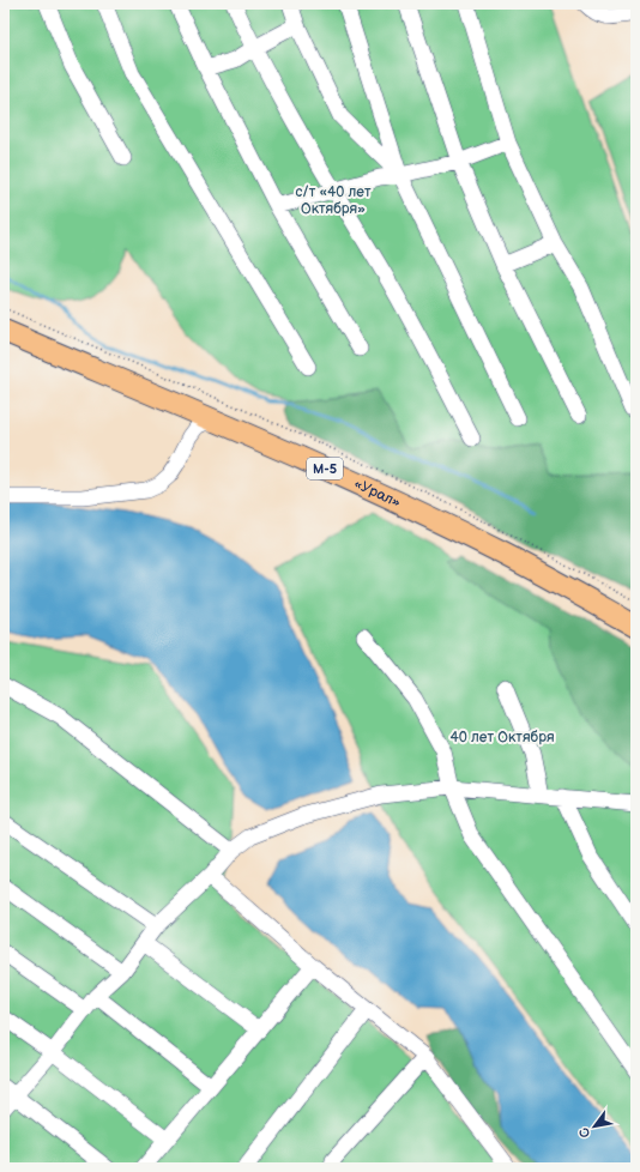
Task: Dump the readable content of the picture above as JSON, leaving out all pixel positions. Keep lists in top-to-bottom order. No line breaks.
{"streets":{"highway":["М-5","«Урал»"]},"parks":["с/т «40 лет Октября»","40 лет Октября"],"north":"bottom left"}
